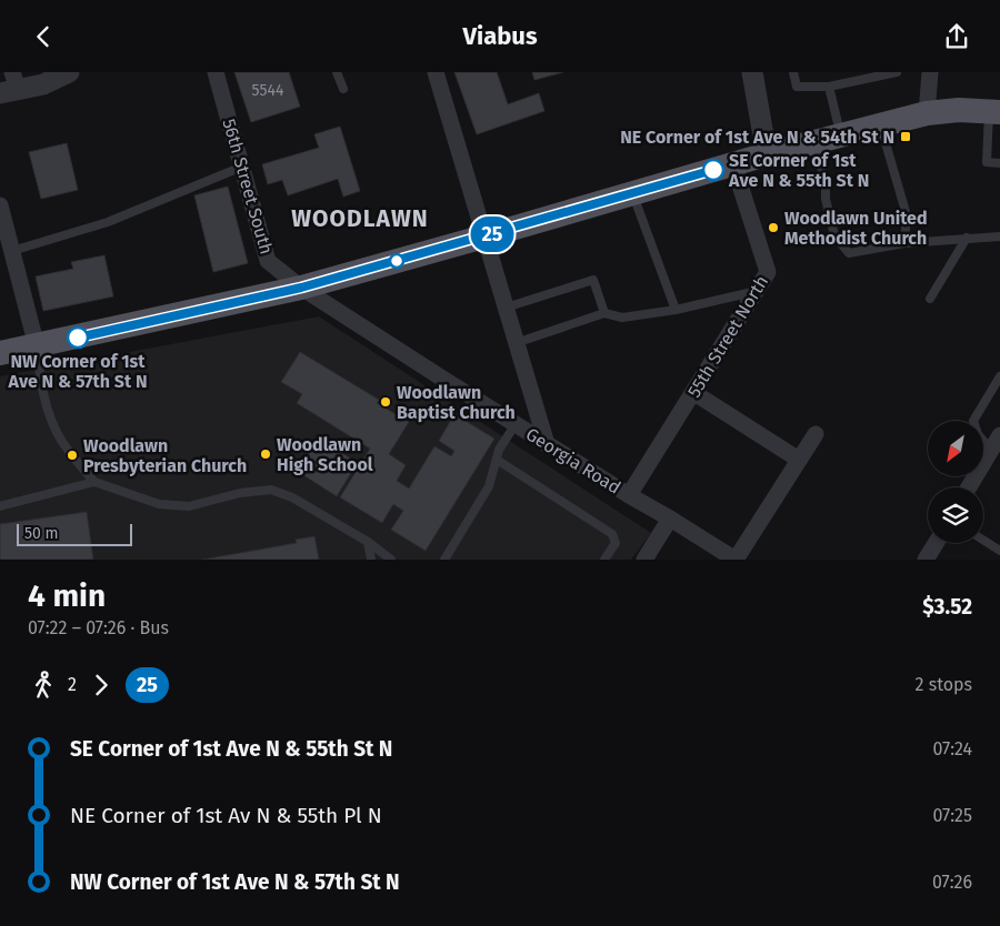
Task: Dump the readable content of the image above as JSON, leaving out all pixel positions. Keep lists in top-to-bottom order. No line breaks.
{"streets":{"street":["56th Street South","55th Street North","Georgia Road"]},"crossings":[["56th Street South","Georgia Road"],["55th Street North","Georgia Road"]],"districts":["WOODLAWN"],"places":{"transit":["NE Corner of 1st Ave N & 54th St N"],"other":["SE Corner of 1st Ave N & 55th St N","Woodlawn United Methodist Church","NW Corner of 1st Ave N & 57th St N","Woodlawn Baptist Church","Woodlawn High School","Woodlawn Presbyterian Church"]},"lines":["bus line 25"],"house_numbers":["5544"],"scale_bar":"50 m","north":"bottom left","page":{"header":"Viabus","on_map":"25","scale":"50 m","heading":["4 min","07:22 – 07:26 · Bus","$3.52"],"legs":["2","25","2 stops"],"list":[{"name":"SE Corner of 1st Ave N & 55th St N","value":"07:24"},{"name":"NE Corner of 1st Av N & 55th Pl N","value":"07:25"},{"name":"NW Corner of 1st Ave N & 57th St N","value":"07:26"}]}}
